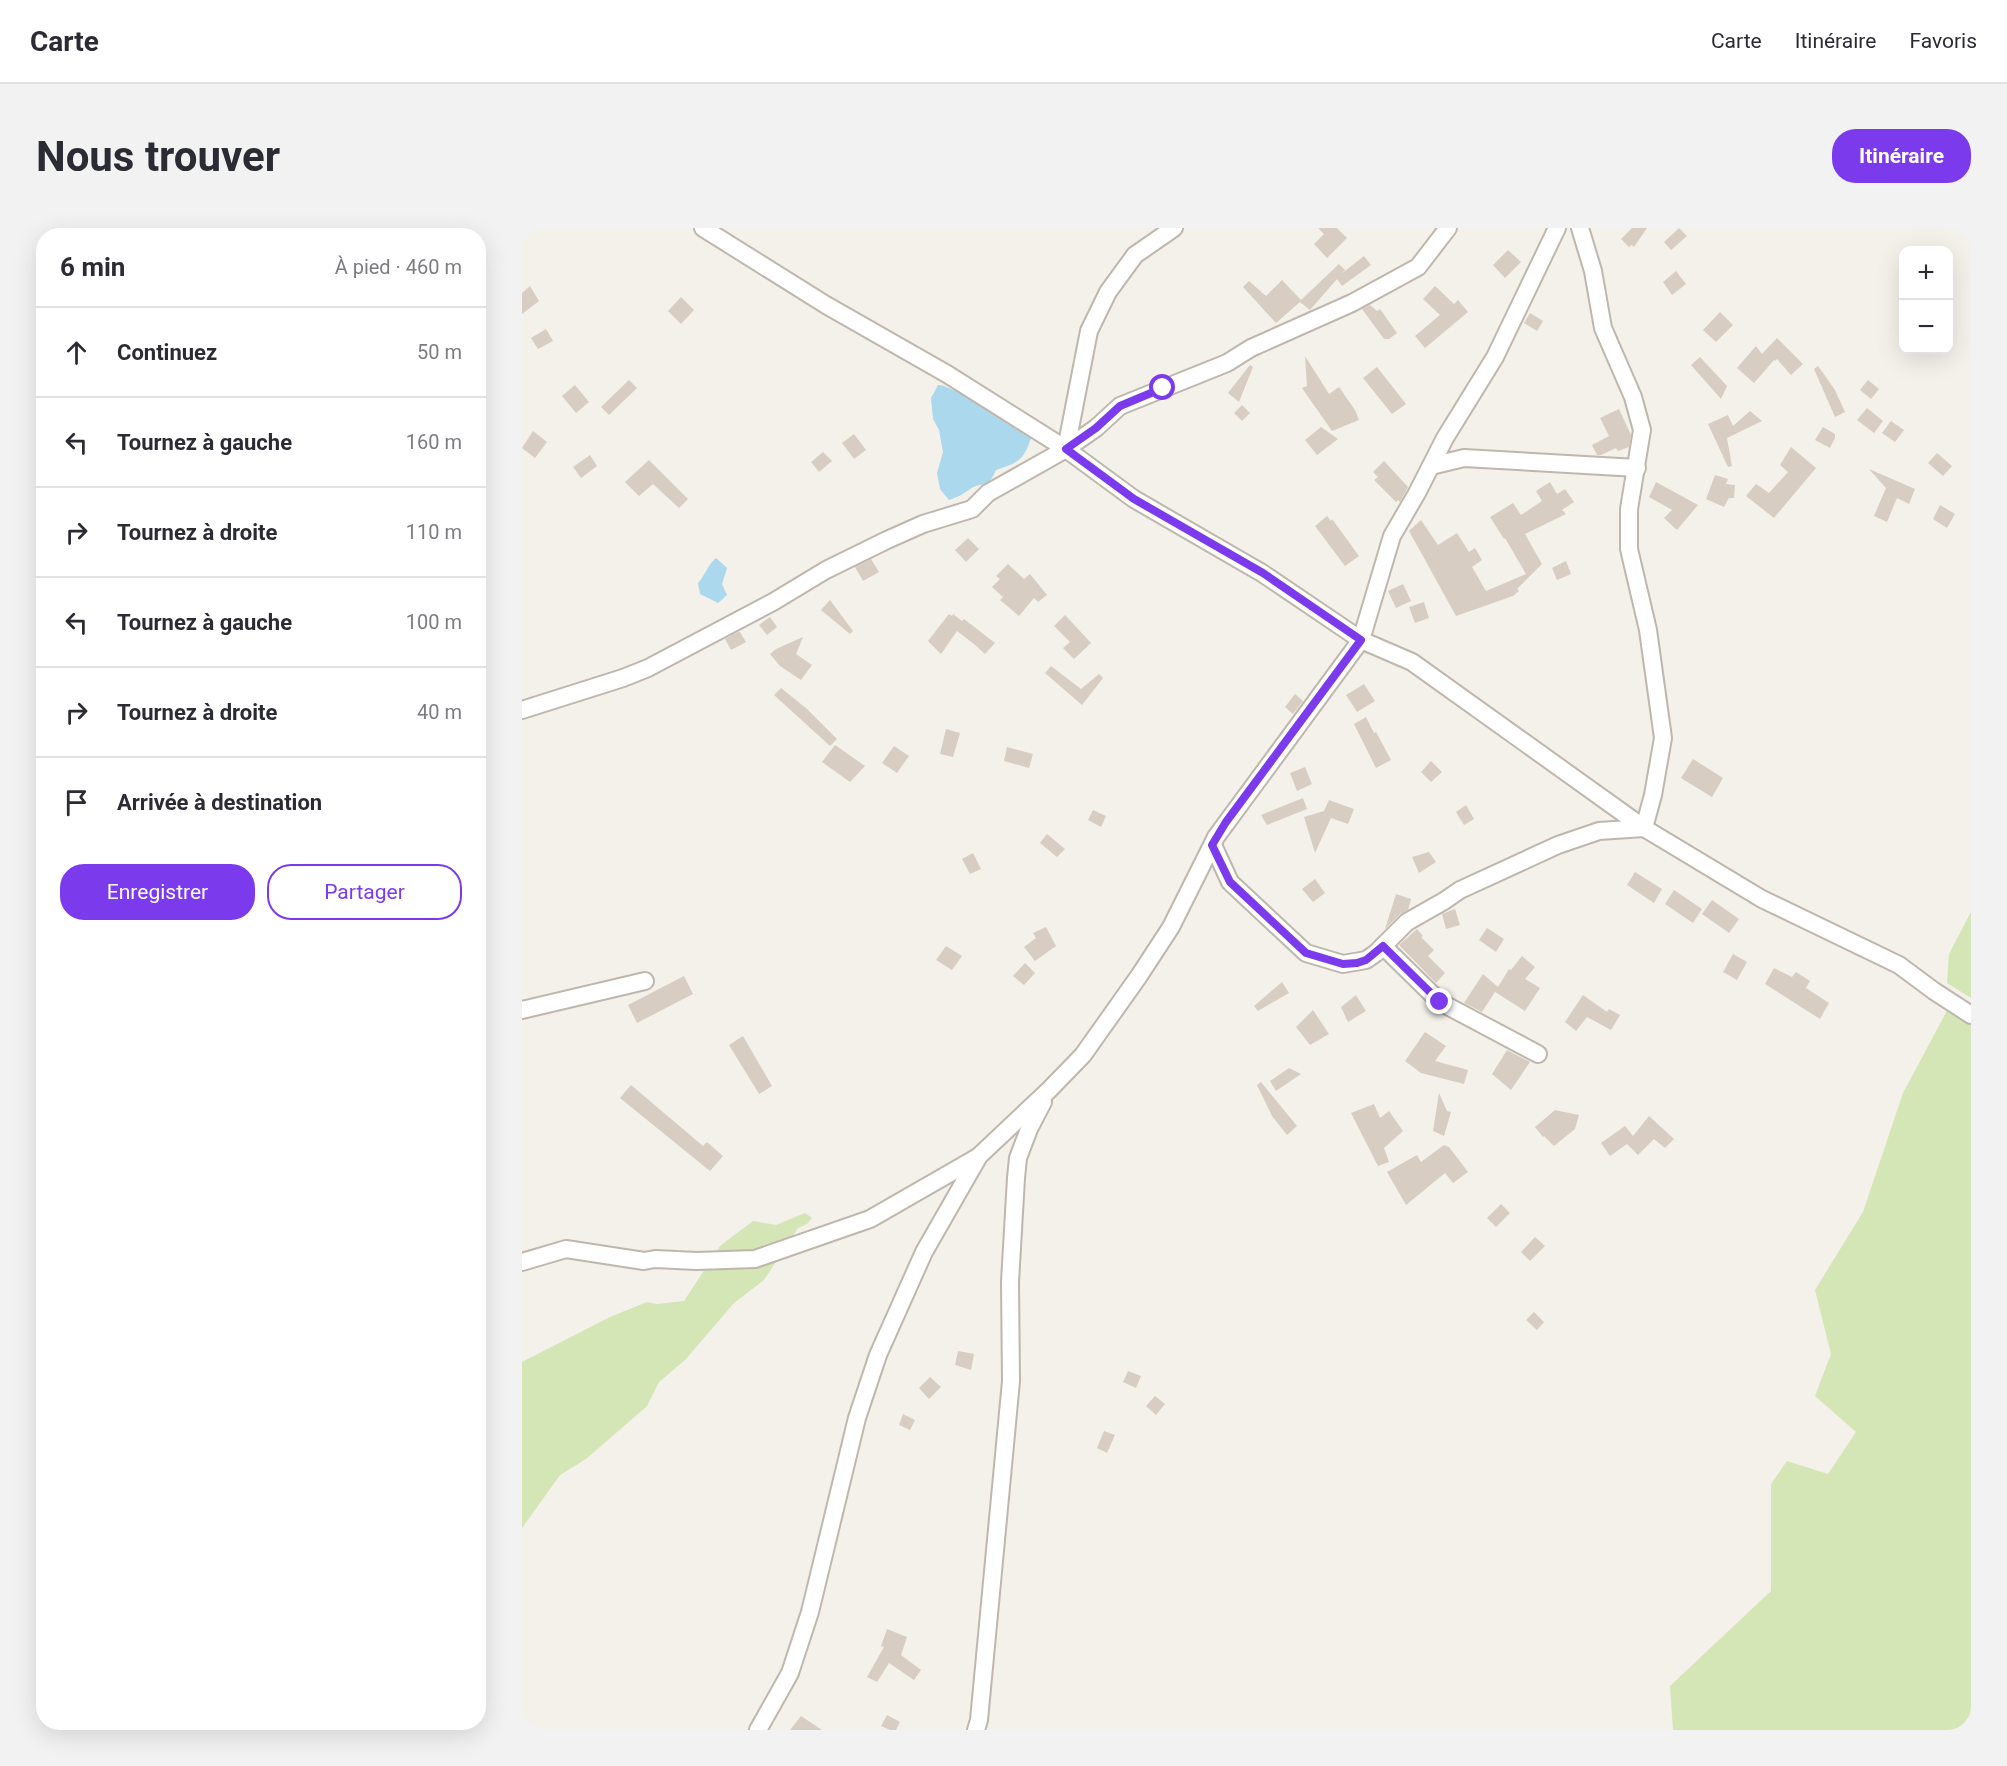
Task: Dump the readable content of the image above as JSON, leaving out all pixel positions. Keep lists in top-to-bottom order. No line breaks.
{"page":{"header":"Carte","nav":["Carte","Itinéraire","Favoris"],"buttons":["Itinéraire",["Enregistrer","Partager"]],"title":"Nous trouver","heading":["6 min","À pied · 460 m"],"map_buttons":["+","−"],"list":[["Continuez","50 m"],["Tournez à gauche","160 m"],["Tournez à droite","110 m"],["Tournez à gauche","100 m"],["Tournez à droite","40 m"],"Arrivée à destination"]}}
